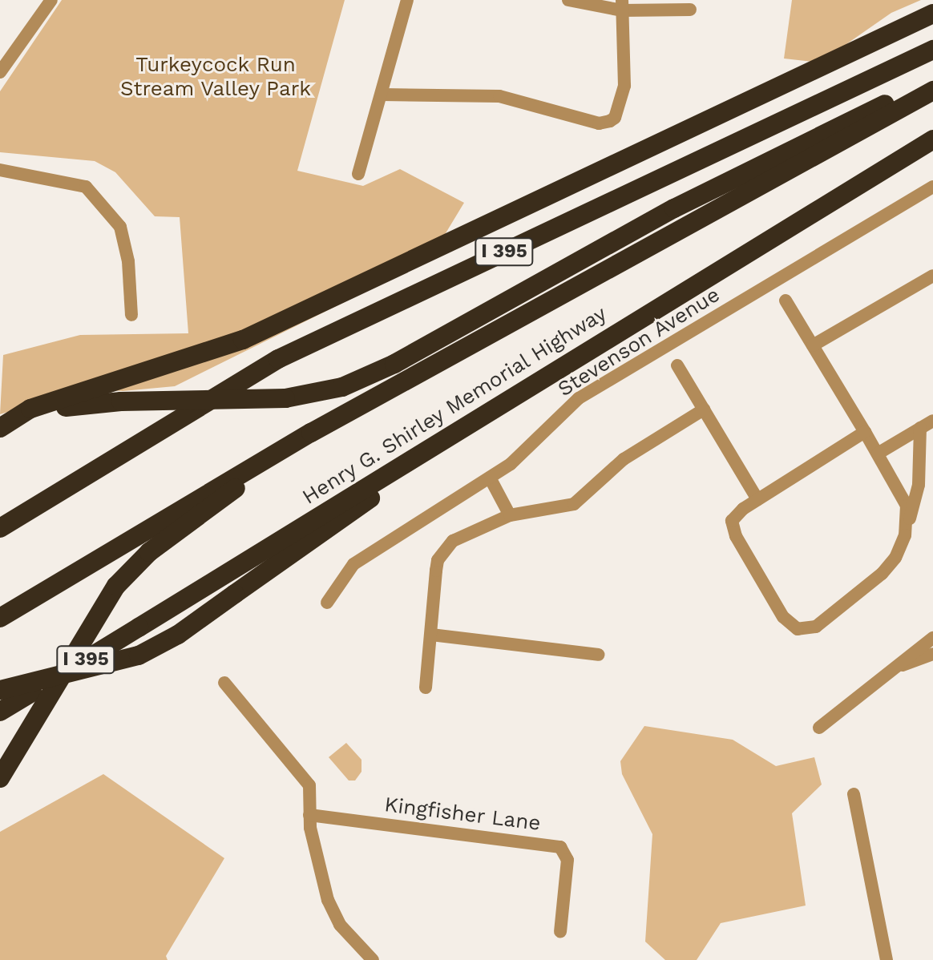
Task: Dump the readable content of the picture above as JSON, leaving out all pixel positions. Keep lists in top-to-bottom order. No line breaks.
{"streets":{"highway":["I 395","Henry G. Shirley Memorial Highway"],"street":["Stevenson Avenue","Kingfisher Lane"]},"parks":["Turkeycock Run Stream Valley Park"]}
